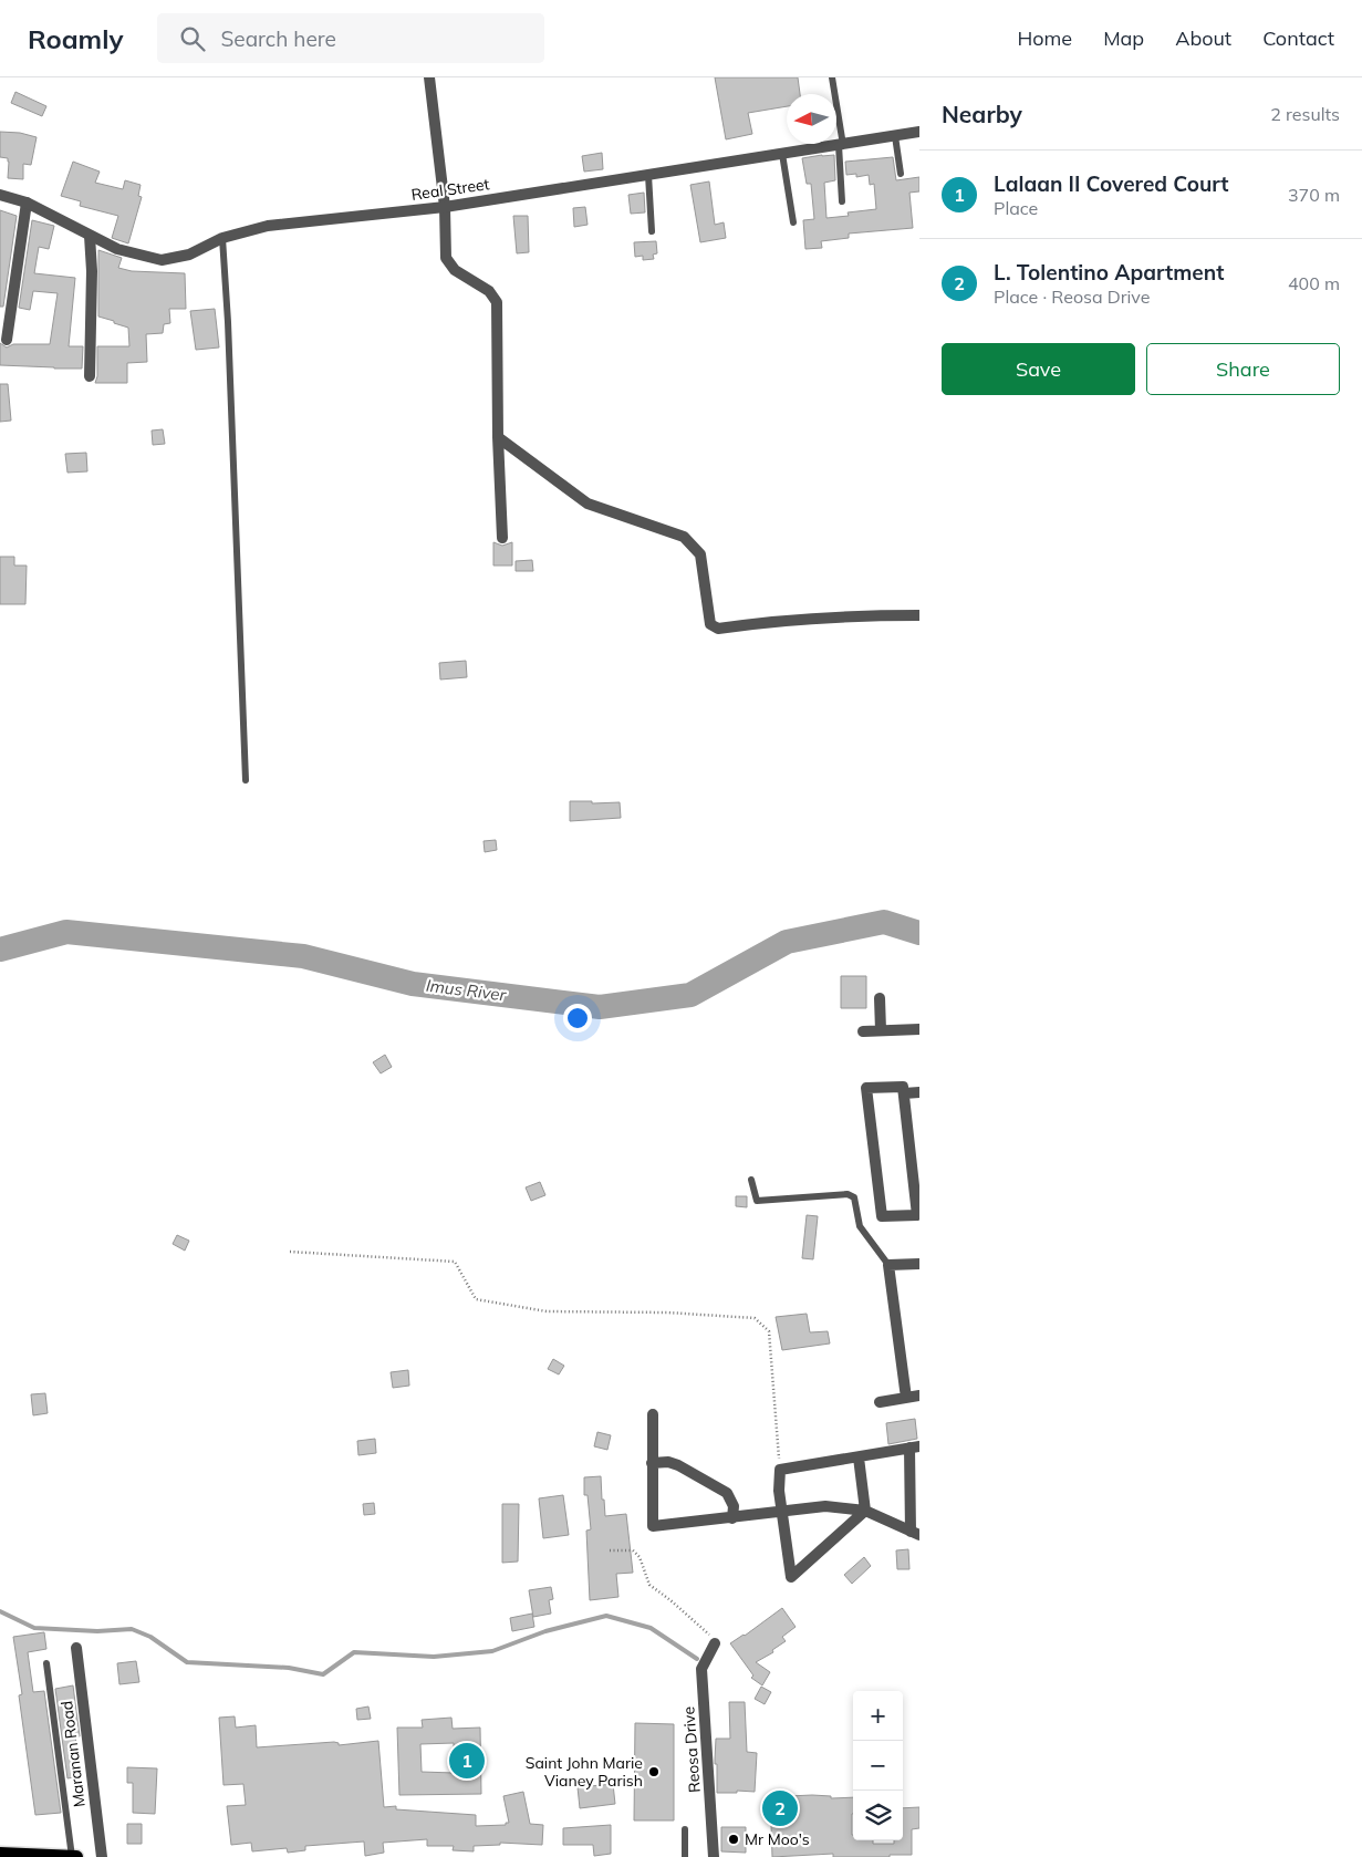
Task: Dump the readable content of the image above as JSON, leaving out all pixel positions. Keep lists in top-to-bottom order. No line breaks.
{"streets":{"street":["Real Street","Reosa Drive","Maranan Road"]},"water":["Imus River"],"places":["Saint John Marie Vianey Parish","Mr Moo's"],"north":"left","page":{"header":"Roamly","search":"Search here","nav":["Home","Map","About","Contact"],"heading":["Nearby","2 results"],"list":[{"mark":"1","name":"Lalaan II Covered Court","note":"Place","value":"370 m"},{"mark":"2","name":"L. Tolentino Apartment","note":"Place · Reosa Drive","value":"400 m"}],"buttons":["Save","Share"],"map_buttons":["+","−"],"pins":["1","2"]}}
